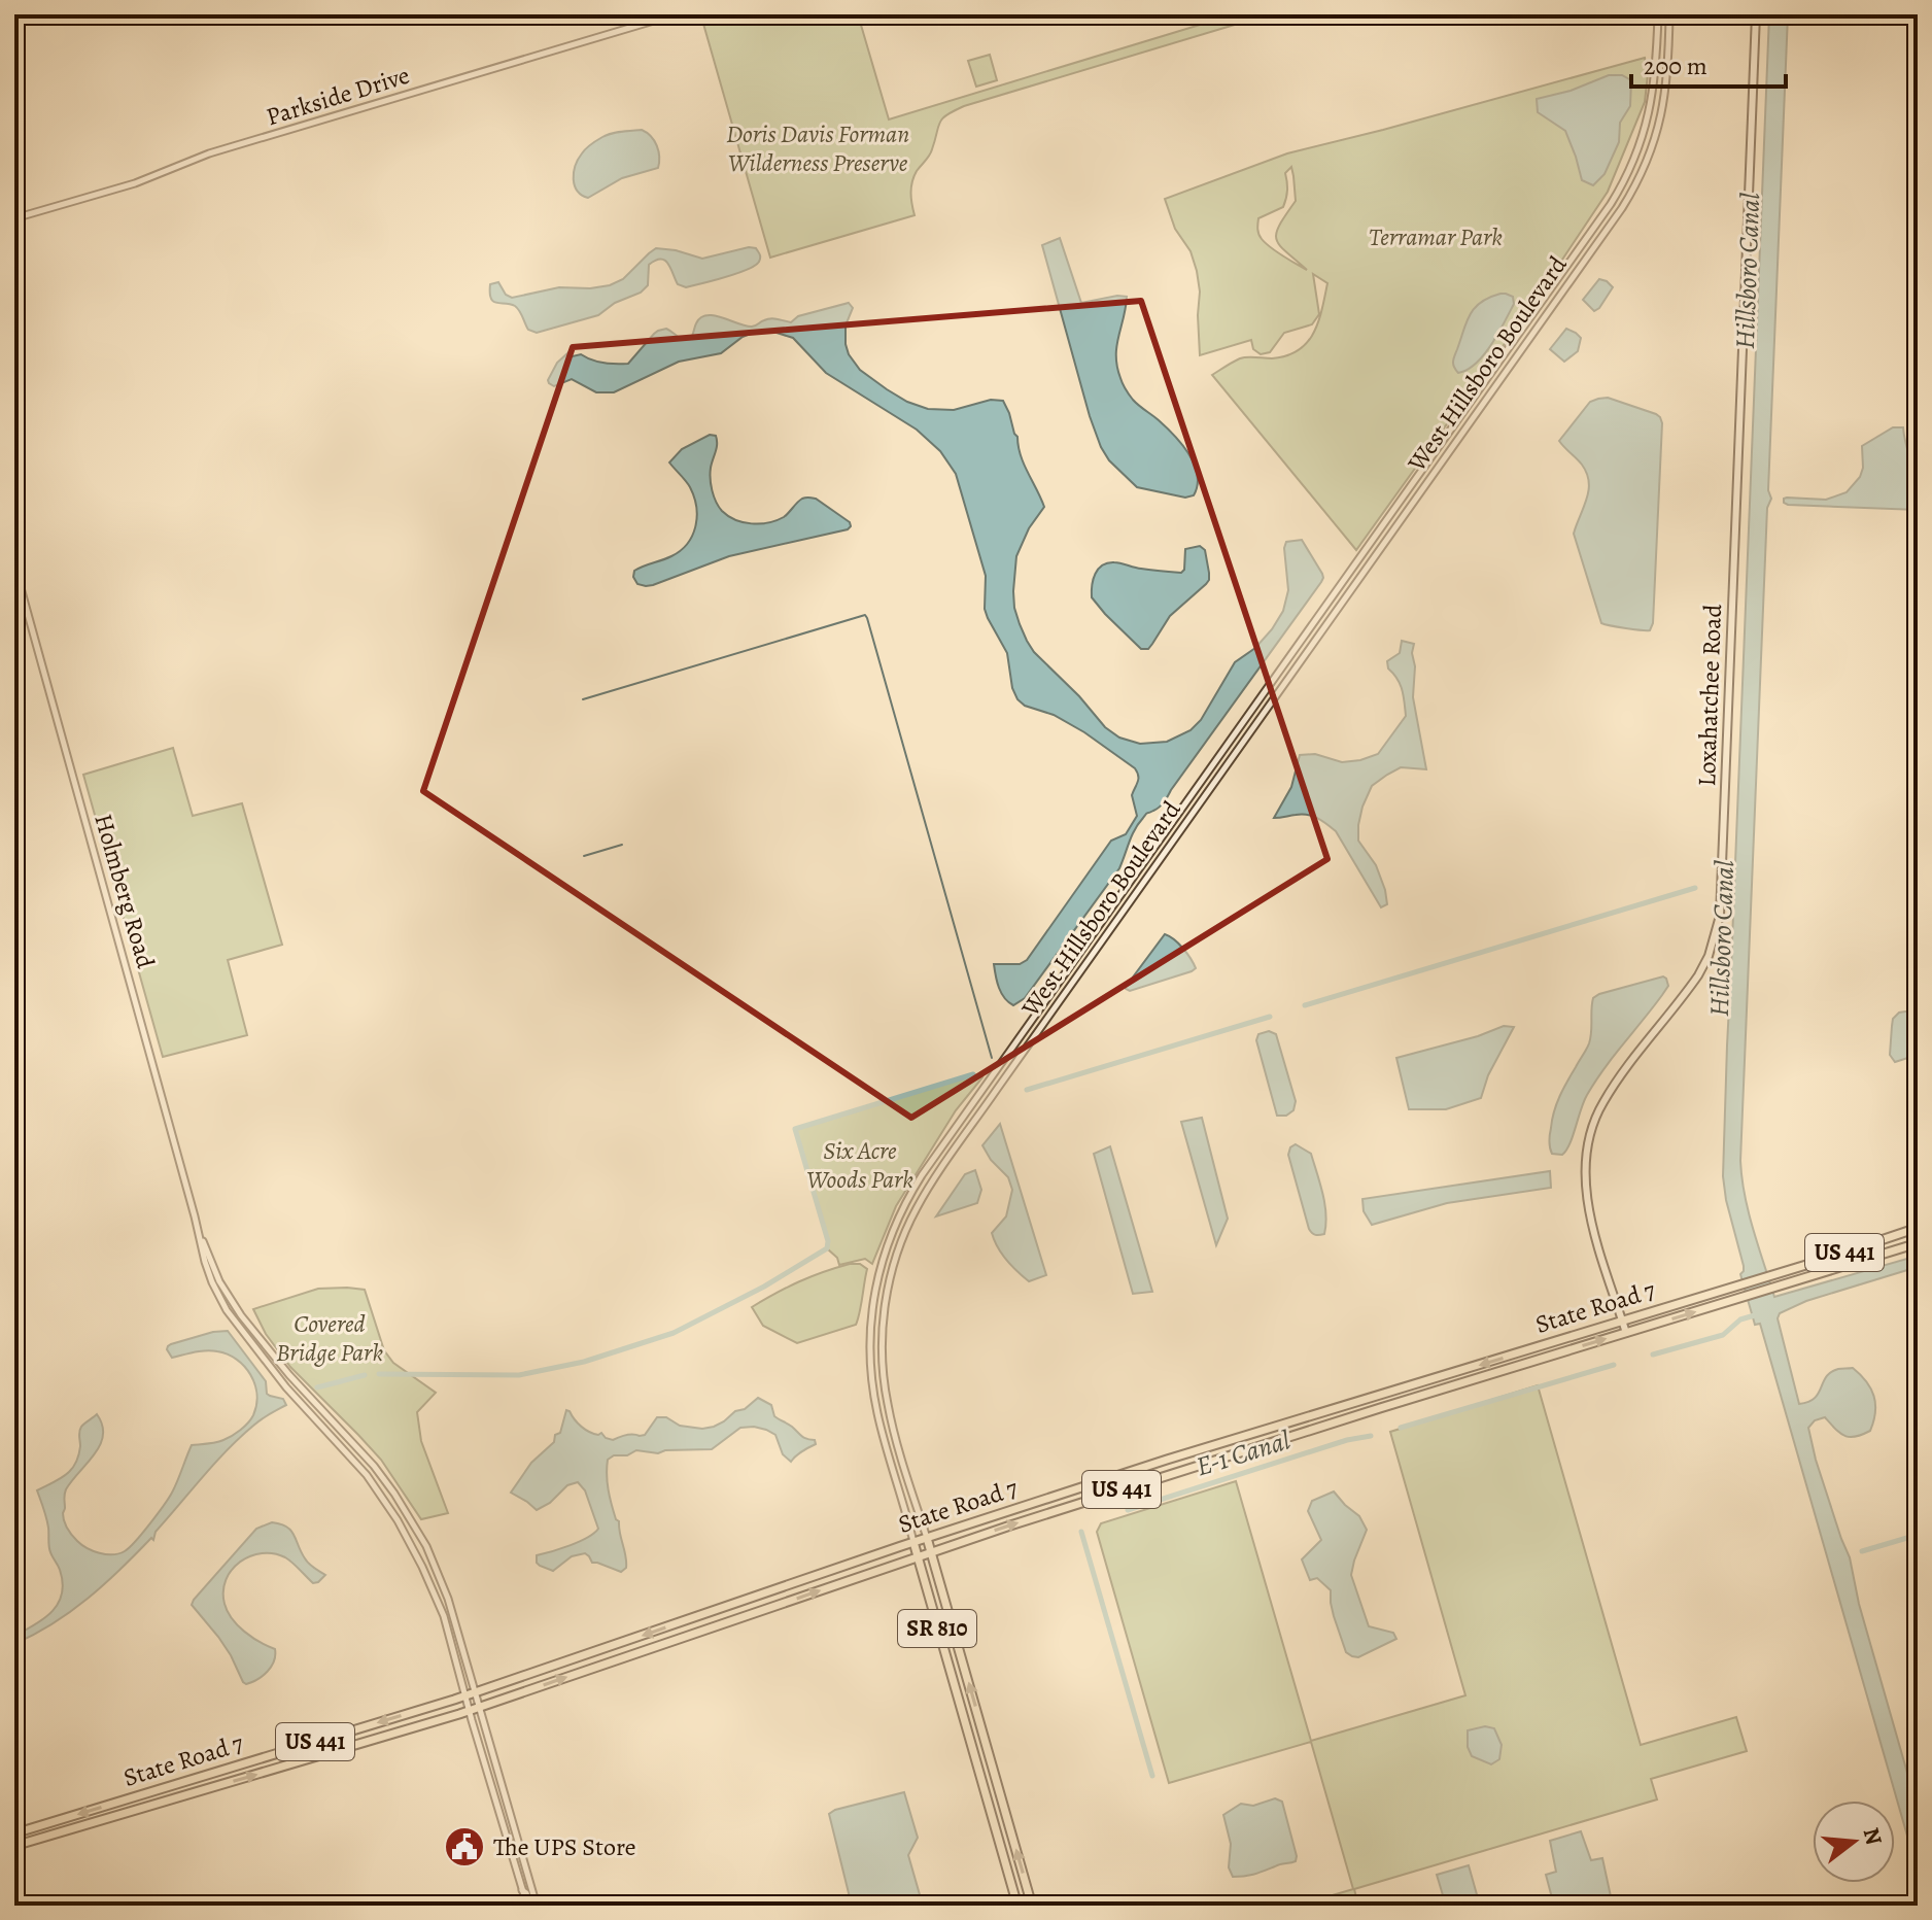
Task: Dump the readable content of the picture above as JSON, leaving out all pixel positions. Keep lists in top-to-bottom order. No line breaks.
{"streets":{"main road":["West Hillsboro Boulevard","Loxahatchee Road","US 441","State Road 7","SR 810"],"street":["Parkside Drive","Holmberg Road"]},"crossings":[["West Hillsboro Boulevard","State Road 7"],["Loxahatchee Road","State Road 7"],["Holmberg Road","State Road 7"]],"water":["Hillsboro Canal","E-1 Canal"],"parks":["Doris Davis Forman Wilderness Preserve","Terramar Park","Six Acre Woods Park","Covered Bridge Park"],"places":{"public building":["The UPS Store"]},"scale_bar":"200 m","north":"right"}
